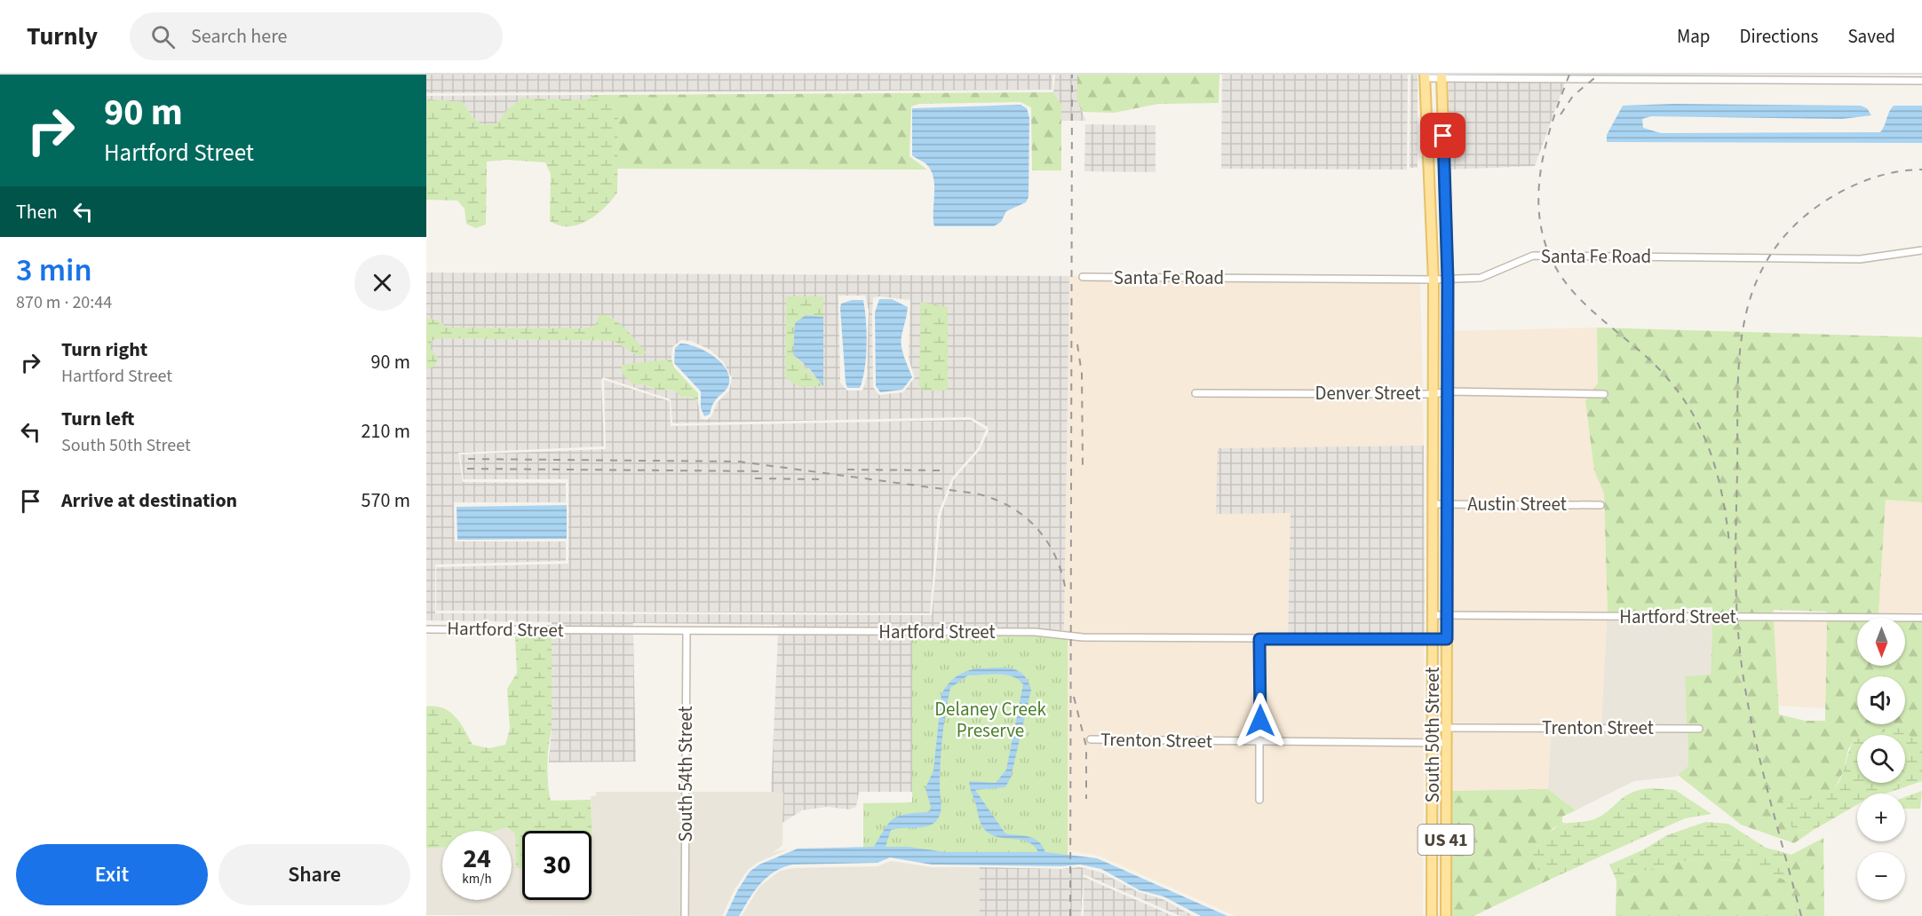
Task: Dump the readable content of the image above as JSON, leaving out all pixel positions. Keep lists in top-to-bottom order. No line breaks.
{"streets":{"main road":["South 50th Street","US 41"],"street":["Santa Fe Road","Denver Street","Austin Street","Hartford Street","Trenton Street","South 54th Street"]},"crossings":[["Santa Fe Road","South 50th Street"],["Denver Street","South 50th Street"],["Austin Street","South 50th Street"],["Hartford Street","South 50th Street"],["Hartford Street","South 54th Street"],["Trenton Street","South 50th Street"]],"parks":["Delaney Creek Preserve"],"north":"bottom","page":{"header":"Turnly","search":"Search here","nav":["Map","Directions","Saved"],"turn":["90 m","Hartford Street"],"then":"Then","heading":["3 min","870 m · 20:44"],"list":[{"name":"Turn right","note":"Hartford Street","value":"90 m"},{"name":"Turn left","note":"South 50th Street","value":"210 m"},{"name":"Arrive at destination","value":"570 m"}],"map_buttons":["+","−"],"speed":"24 km/h","limit":"30","buttons":["Exit","Share"]}}
